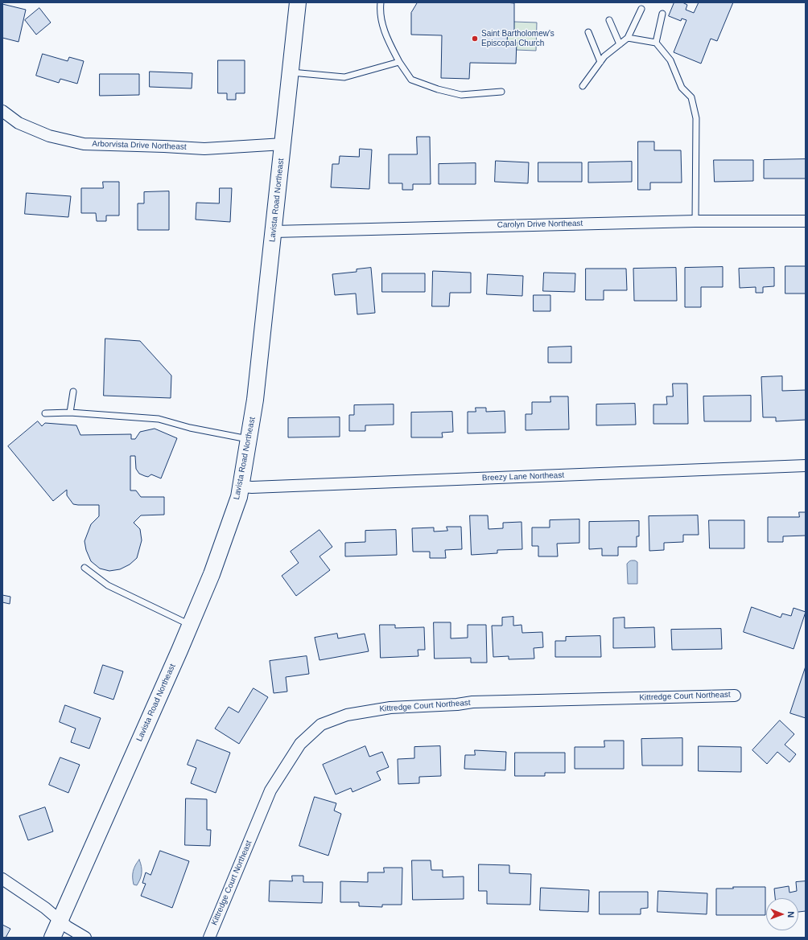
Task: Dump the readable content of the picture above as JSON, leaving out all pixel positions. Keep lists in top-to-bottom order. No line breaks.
{"streets":{"main road":["Lavista Road Northeast"],"street":["Arborvista Drive Northeast","Carolyn Drive Northeast","Breezy Lane Northeast","Kittredge Court Northeast"]},"crossings":[["Arborvista Drive Northeast","Lavista Road Northeast"],["Lavista Road Northeast","Carolyn Drive Northeast"],["Lavista Road Northeast","Breezy Lane Northeast"]],"places":["Saint Bartholomew's Episcopal Church"],"north":"right"}
